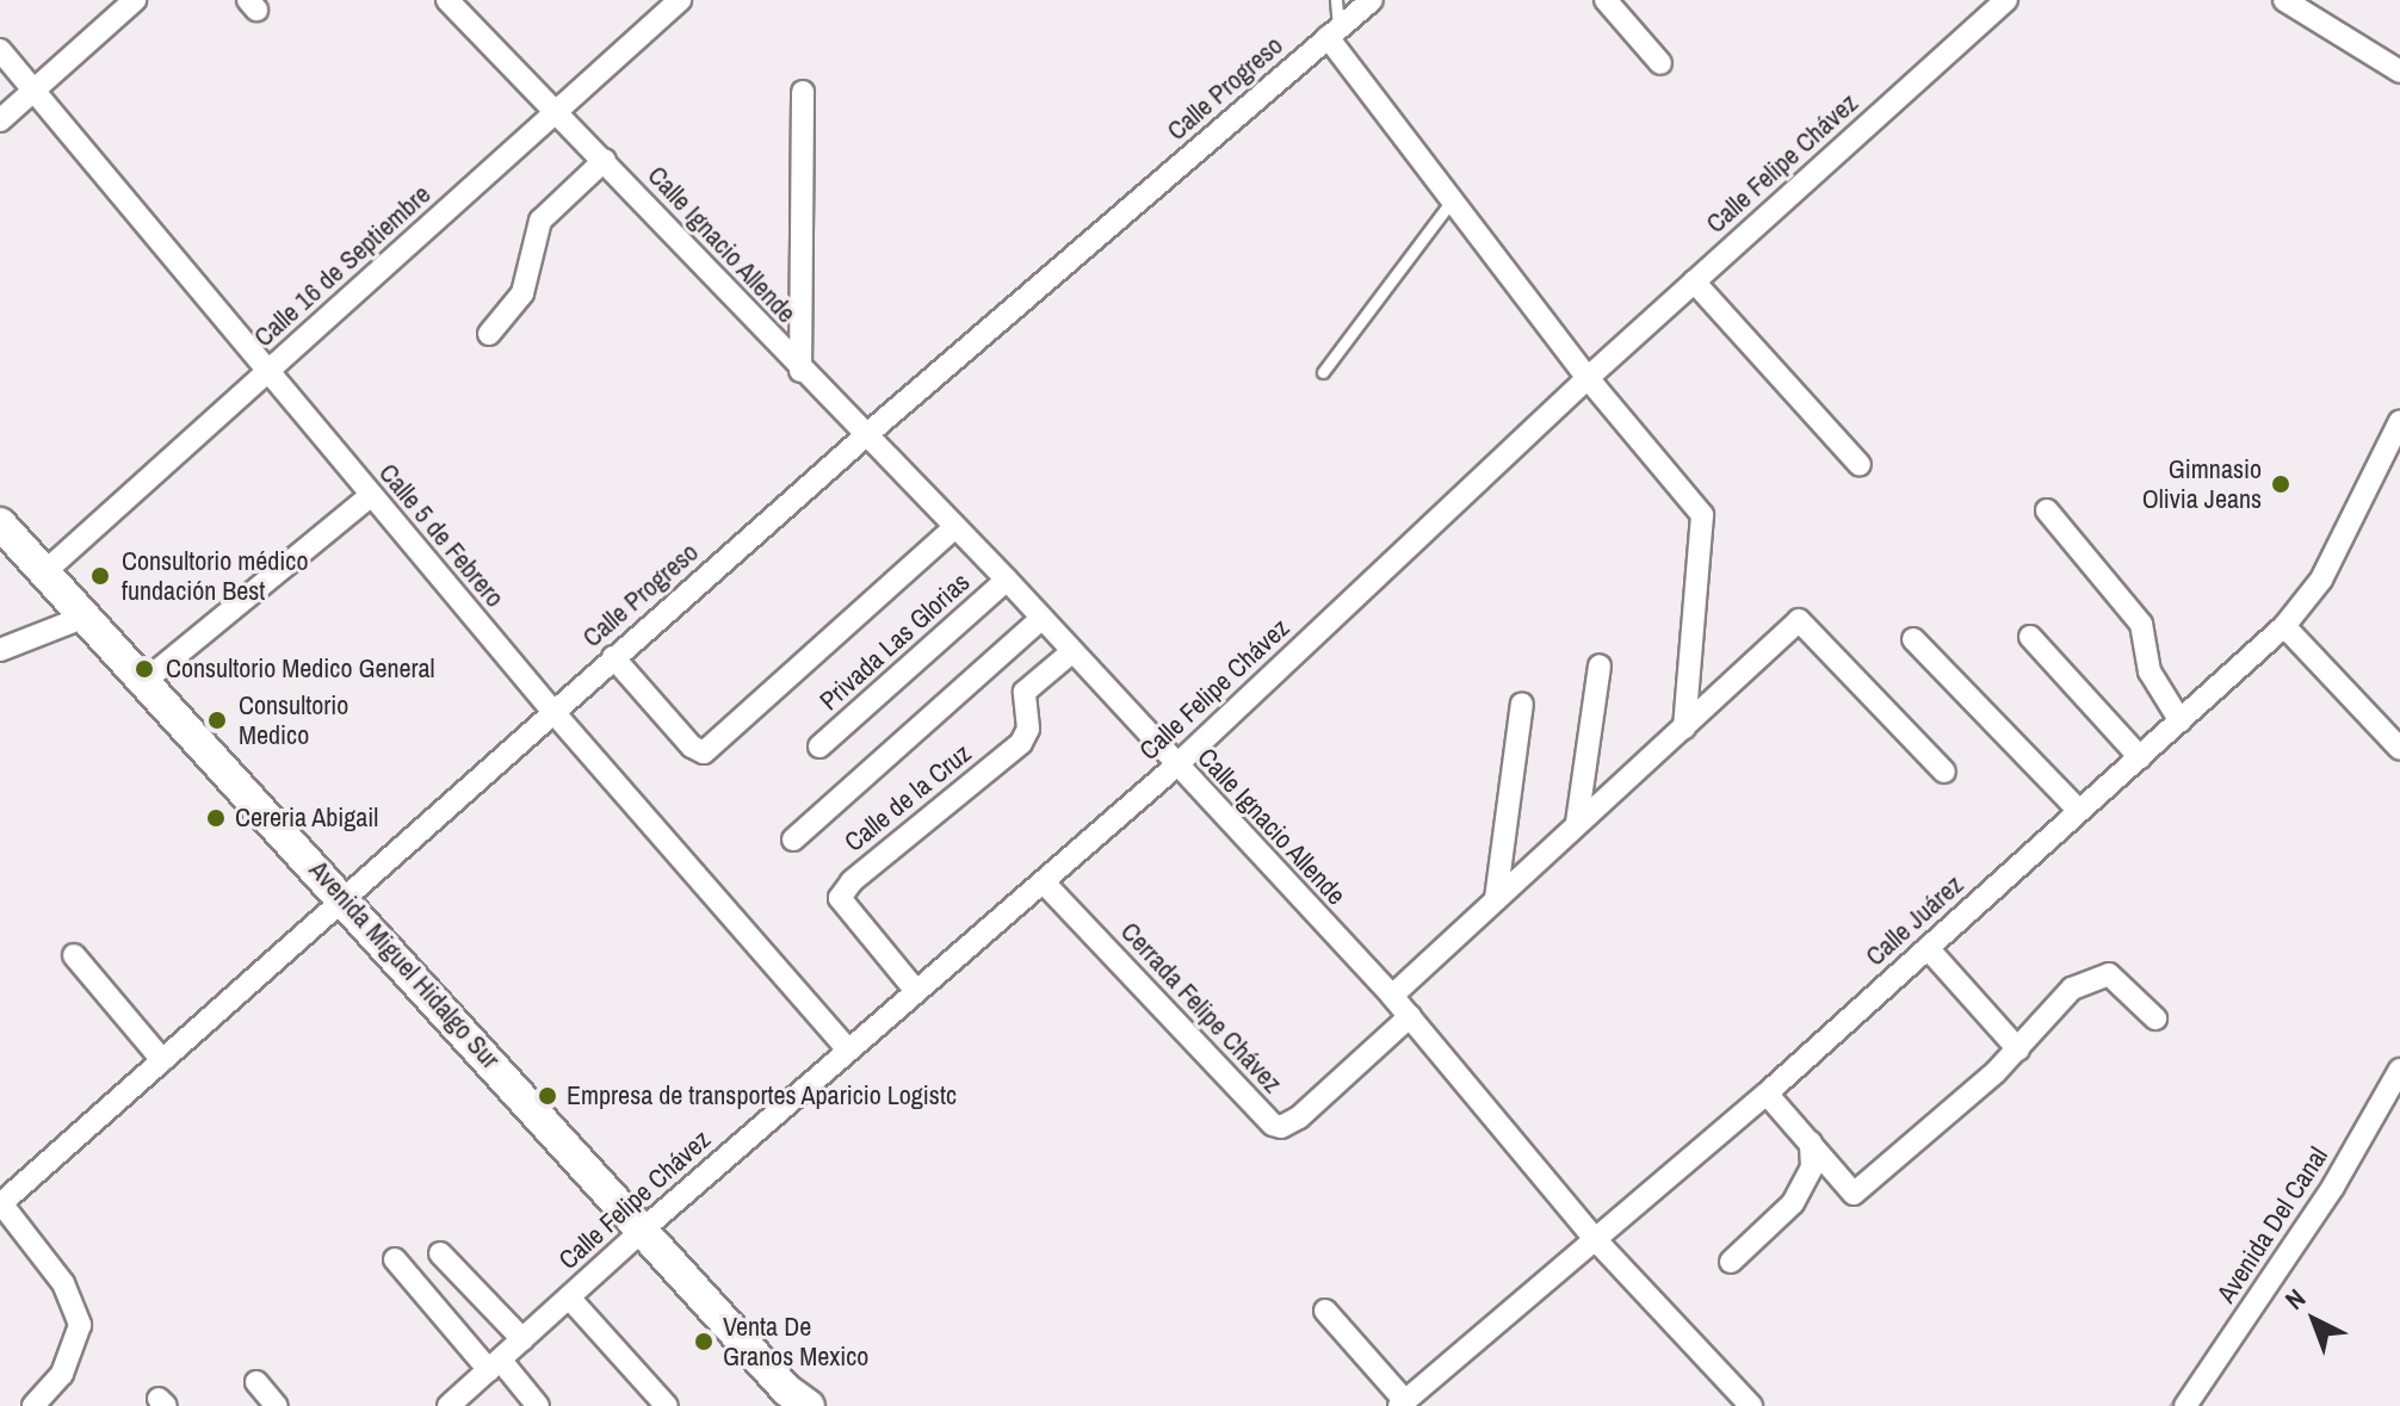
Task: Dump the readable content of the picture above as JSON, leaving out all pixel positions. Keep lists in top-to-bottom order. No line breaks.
{"streets":{"main road":["Avenida Miguel Hidalgo Sur"],"street":["Calle Progreso","Calle Felipe Chávez","Calle Ignacio Allende","Calle 16 de Septiembre","Calle 5 de Febrero","Privada Las Glorias","Calle de la Cruz","Calle Juárez","Cerrada Felipe Chávez","Avenida Del Canal"]},"crossings":[["Calle Progreso","Calle Ignacio Allende"],["Calle Progreso","Calle 5 de Febrero"],["Calle Progreso","Avenida Miguel Hidalgo Sur"],["Calle Felipe Chávez","Calle Ignacio Allende"],["Calle Felipe Chávez","Calle 5 de Febrero"],["Calle Felipe Chávez","Calle de la Cruz"],["Calle Felipe Chávez","Avenida Miguel Hidalgo Sur"],["Calle Felipe Chávez","Cerrada Felipe Chávez"],["Calle Ignacio Allende","Calle 16 de Septiembre"],["Calle Ignacio Allende","Privada Las Glorias"],["Calle Ignacio Allende","Calle de la Cruz"],["Calle Ignacio Allende","Calle Juárez"],["Calle Ignacio Allende","Cerrada Felipe Chávez"],["Calle 16 de Septiembre","Calle 5 de Febrero"],["Calle 16 de Septiembre","Avenida Miguel Hidalgo Sur"]],"places":["Gimnasio Olivia Jeans","Consultorio médico fundación Best","Consultorio Medico General","Consultorio Medico","Cereria Abigail","Empresa de transportes Aparicio Logistc","Venta De Granos Mexico"],"north":"top left"}
